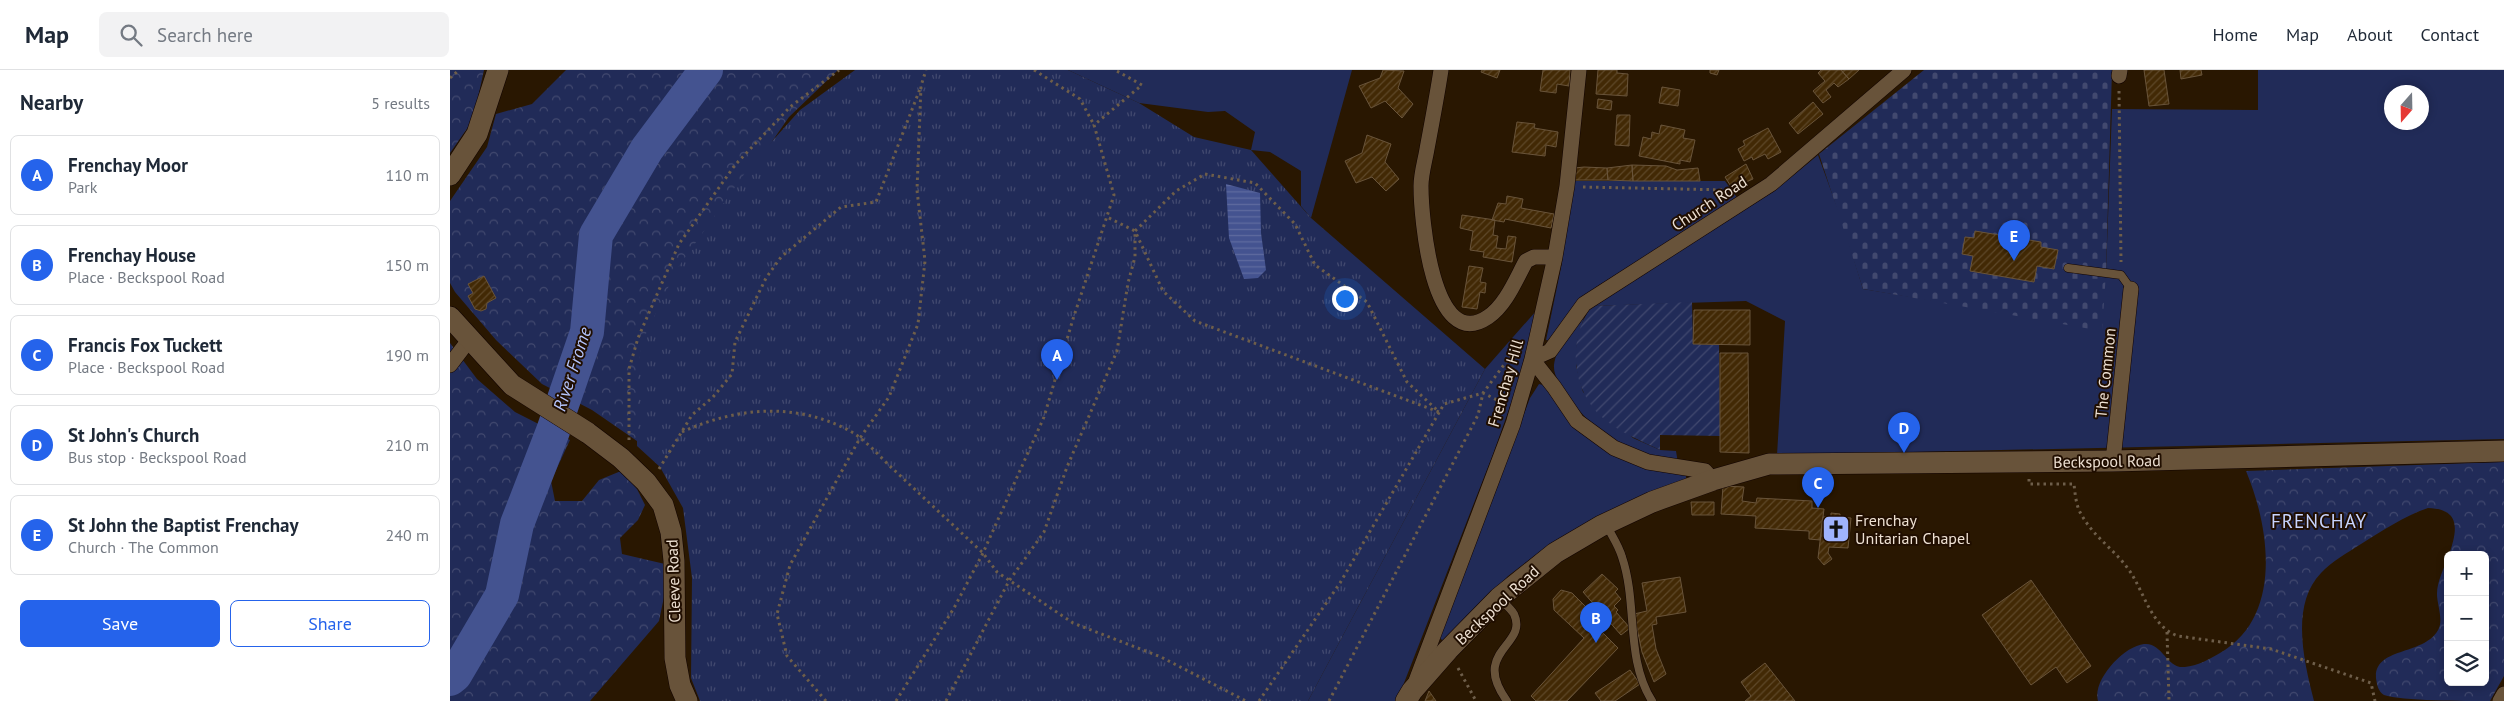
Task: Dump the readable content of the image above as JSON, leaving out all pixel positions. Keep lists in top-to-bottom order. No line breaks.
{"streets":{"street":["Church Road","The Common","Frenchay Hill","Beckspool Road","Cleeve Road"]},"crossings":[["Church Road","Frenchay Hill"],["The Common","Beckspool Road"],["Frenchay Hill","Beckspool Road"]],"districts":["FRENCHAY"],"water":["River Frome"],"places":{"church":["Frenchay Unitarian Chapel"]},"north":"bottom","page":{"header":"Map","search":"Search here","nav":["Home","Map","About","Contact"],"heading":["Nearby","5 results"],"list":[{"mark":"A","name":"Frenchay Moor","note":"Park","value":"110 m"},{"mark":"B","name":"Frenchay House","note":"Place · Beckspool Road","value":"150 m"},{"mark":"C","name":"Francis Fox Tuckett","note":"Place · Beckspool Road","value":"190 m"},{"mark":"D","name":"St John's Church","note":"Bus stop · Beckspool Road","value":"210 m"},{"mark":"E","name":"St John the Baptist Frenchay","note":"Church · The Common","value":"240 m"}],"pins":["E","A","D","C","B"],"map_buttons":["+","−"],"buttons":["Save","Share"]}}
